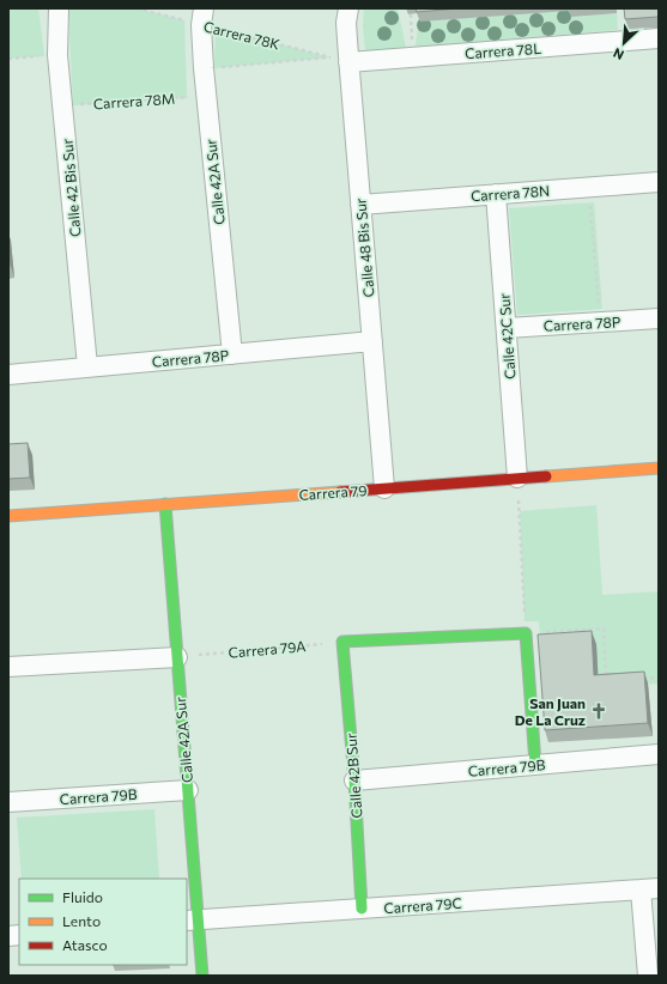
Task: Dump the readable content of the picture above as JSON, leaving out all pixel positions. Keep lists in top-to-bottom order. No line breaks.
{"streets":{"street":["Carrera 78L","Calle 42A Sur","Calle 42 Bis Sur","Carrera 78N","Calle 48 Bis Sur","Carrera 78P","Calle 42C Sur","Carrera 79","Carrera 79B","Calle 42B Sur","Carrera 79C"],"path":["Carrera 78K","Carrera 78M","Carrera 79A"]},"crossings":[["Carrera 78K","Carrera 78L"],["Carrera 78K","Calle 42A Sur"],["Carrera 78K","Calle 48 Bis Sur"],["Carrera 78L","Calle 48 Bis Sur"],["Carrera 78M","Calle 42A Sur"],["Carrera 78M","Calle 42 Bis Sur"],["Calle 42A Sur","Carrera 78P"],["Calle 42A Sur","Carrera 79"],["Calle 42A Sur","Carrera 79A"],["Calle 42A Sur","Carrera 79B"],["Calle 42A Sur","Carrera 79C"],["Calle 42 Bis Sur","Carrera 78P"],["Carrera 78N","Calle 48 Bis Sur"],["Carrera 78N","Calle 42C Sur"],["Calle 48 Bis Sur","Carrera 78P"],["Calle 48 Bis Sur","Carrera 79"],["Carrera 78P","Calle 42C Sur"],["Calle 42C Sur","Carrera 79"],["Carrera 79A","Calle 42B Sur"],["Carrera 79B","Calle 42B Sur"],["Calle 42B Sur","Carrera 79C"]],"places":{"church":["San Juan De La Cruz"]},"legend":["Fluido","Lento","Atasco"],"north":"bottom left"}
